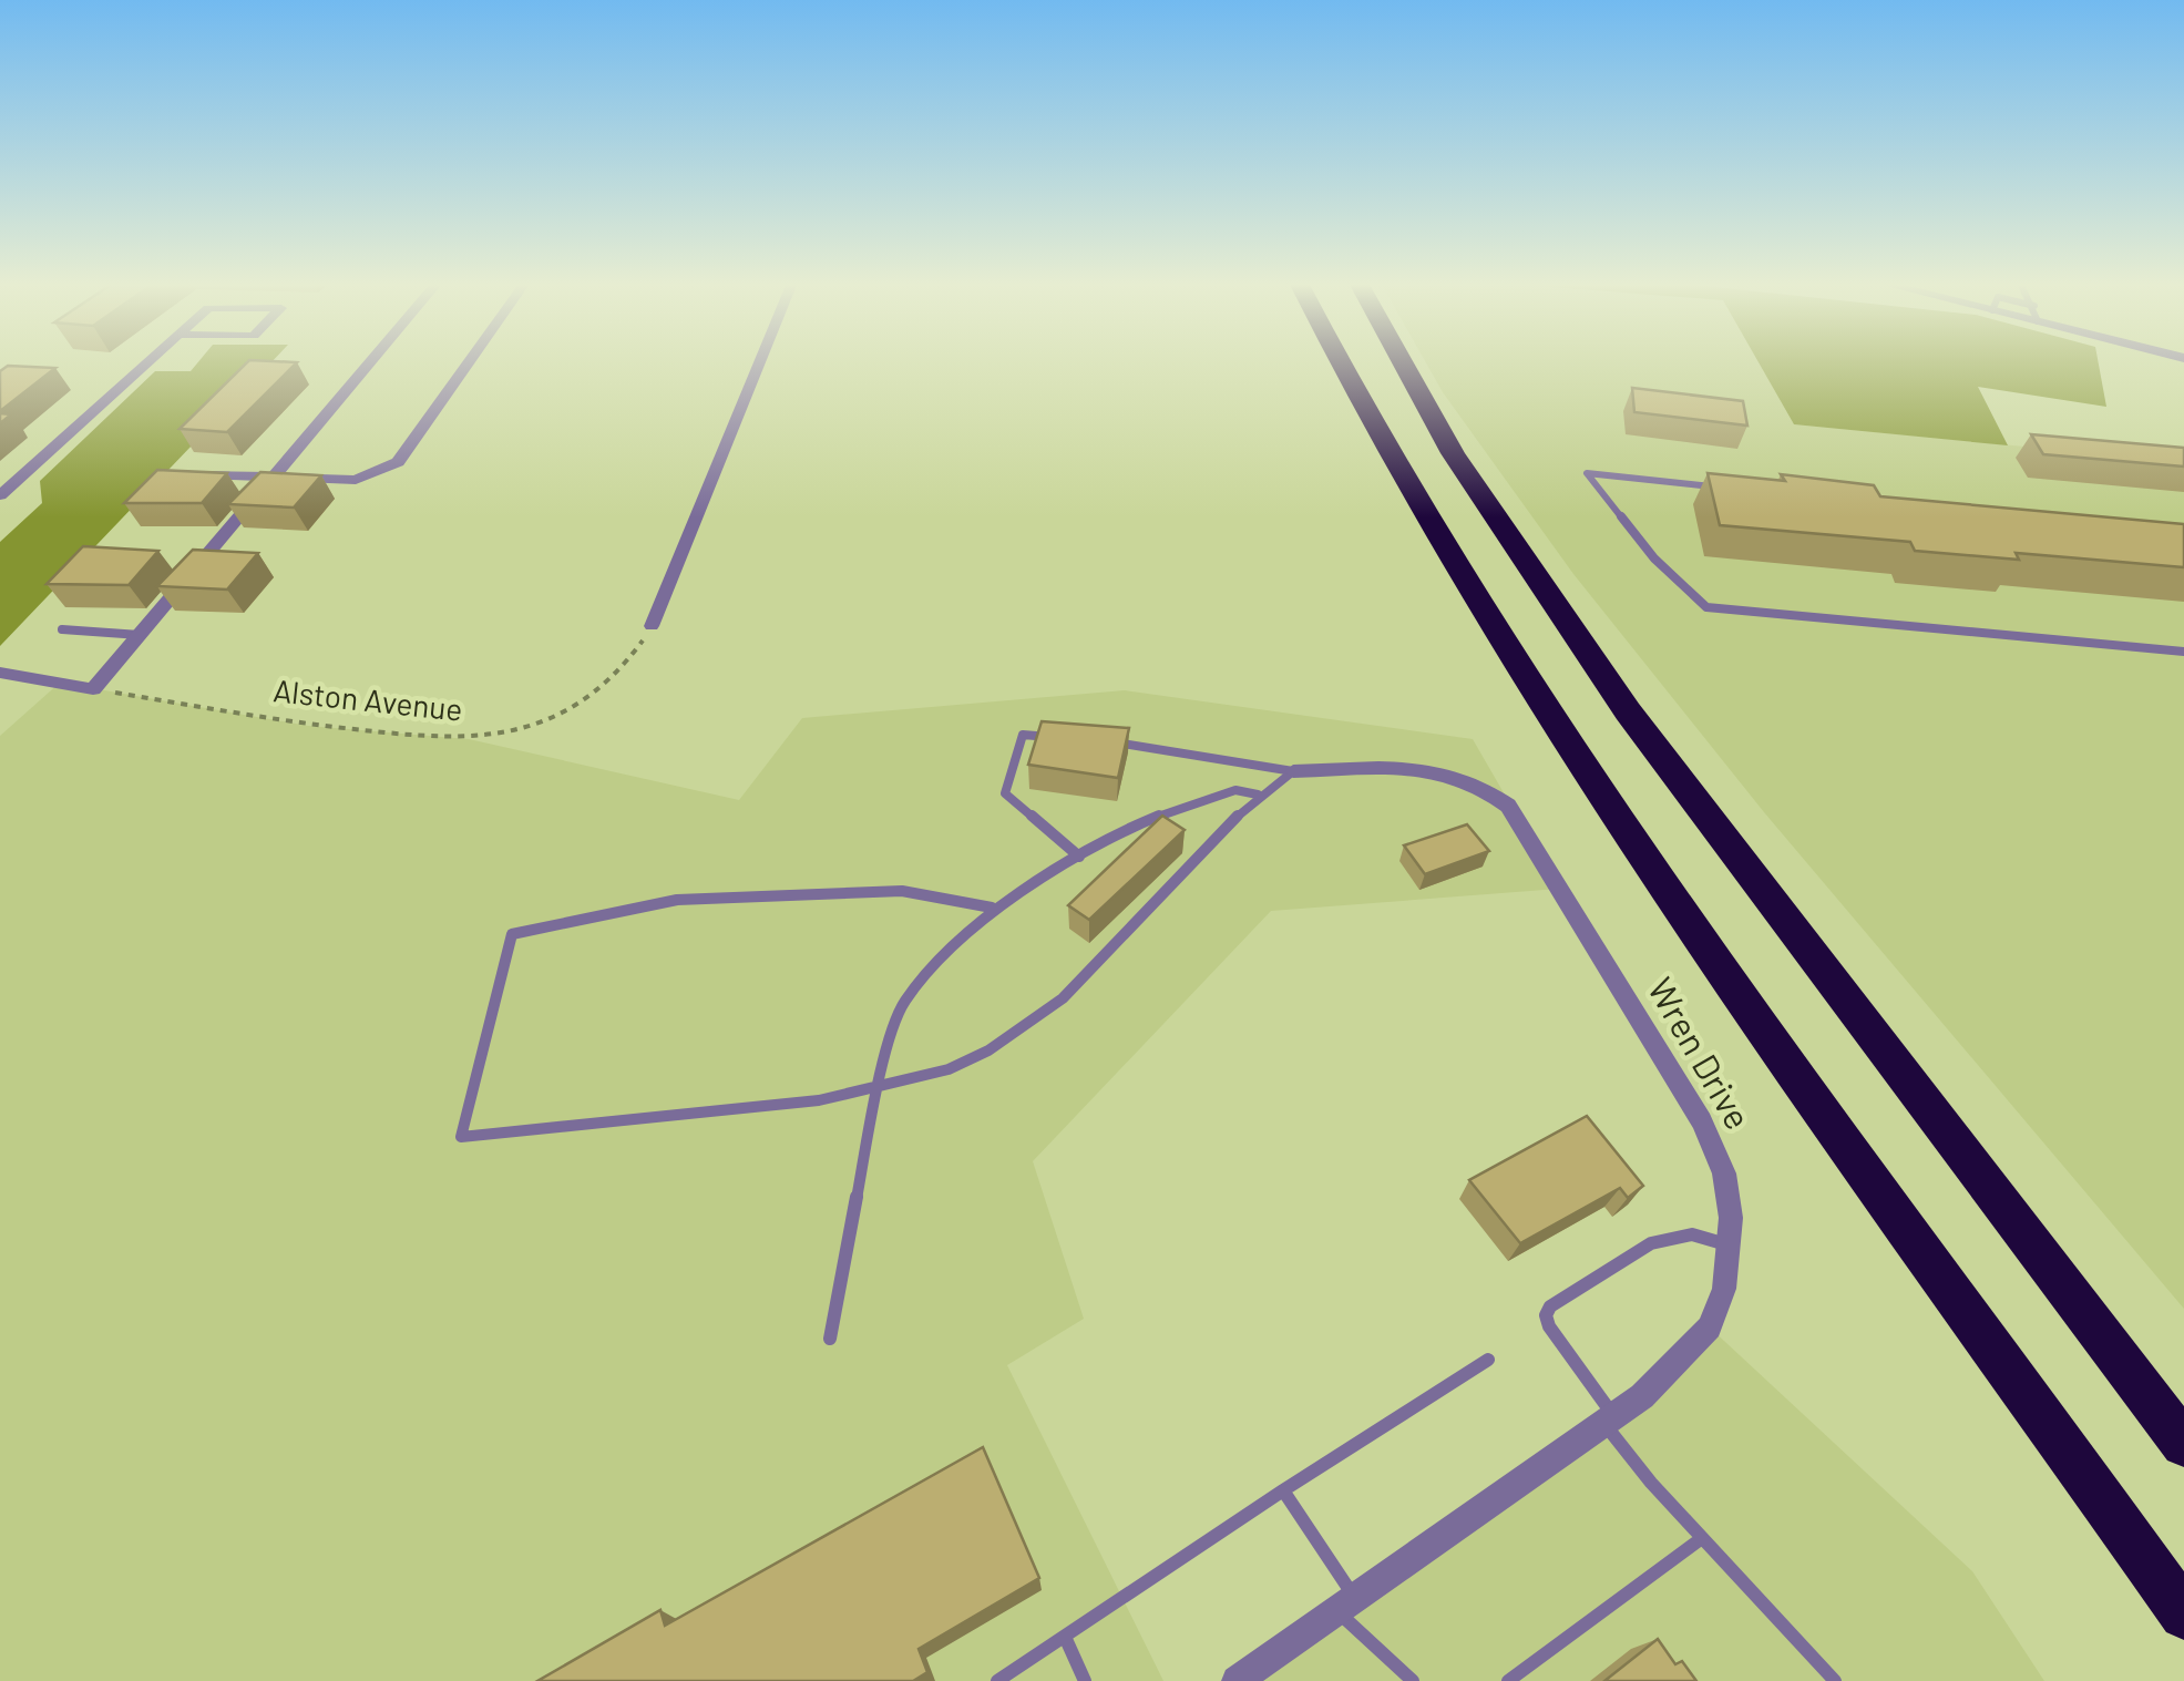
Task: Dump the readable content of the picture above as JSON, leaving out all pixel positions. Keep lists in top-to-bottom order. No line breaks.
{"streets":{"street":["Wren Drive"],"path":["Alston Avenue"]}}
